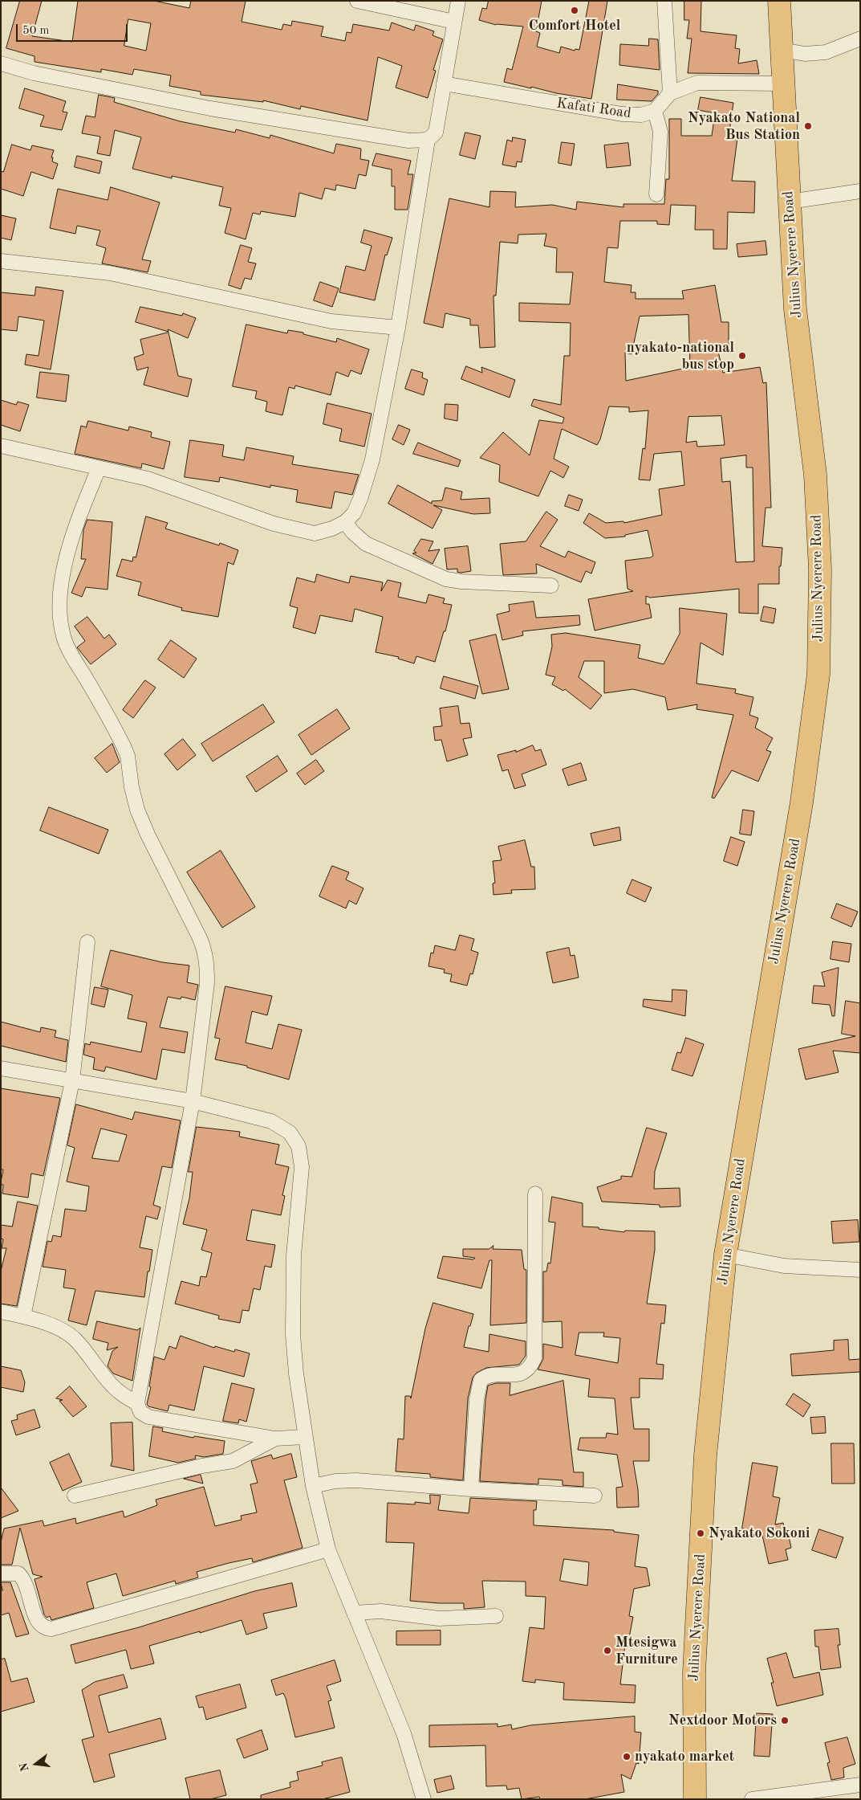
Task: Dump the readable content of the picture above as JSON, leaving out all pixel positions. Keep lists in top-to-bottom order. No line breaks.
{"streets":{"highway":["Julius Nyerere Road"],"street":["Kafati Road"]},"places":["Comfort Hotel","Nyakato National Bus Station","nyakato-national bus stop","Nyakato Sokoni","Mtesigwa Furniture","Nextdoor Motors","nyakato market"],"scale_bar":"50 m","north":"left"}
